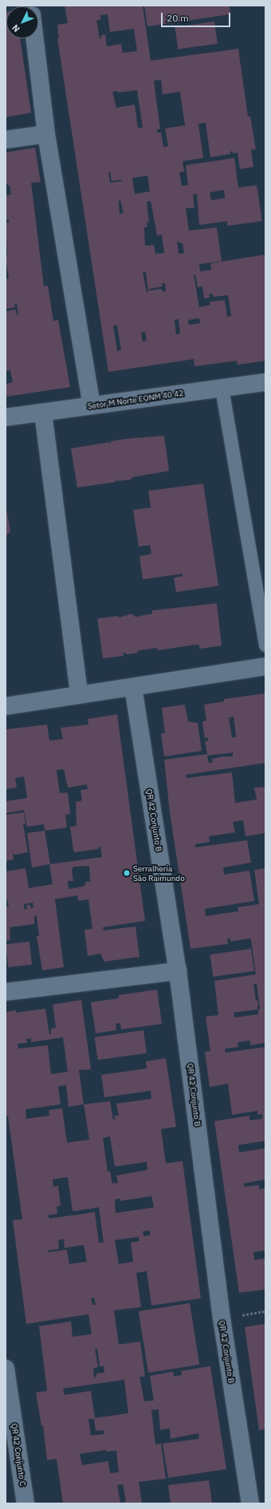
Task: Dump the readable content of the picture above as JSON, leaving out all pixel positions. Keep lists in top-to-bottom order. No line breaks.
{"streets":{"street":["Setor M Norte EQNM 40 42","QR 42 Conjunto B","QR 42 Conjunto C"]},"places":["Serralheria São Raimundo"],"scale_bar":"20 m","north":"bottom left"}
